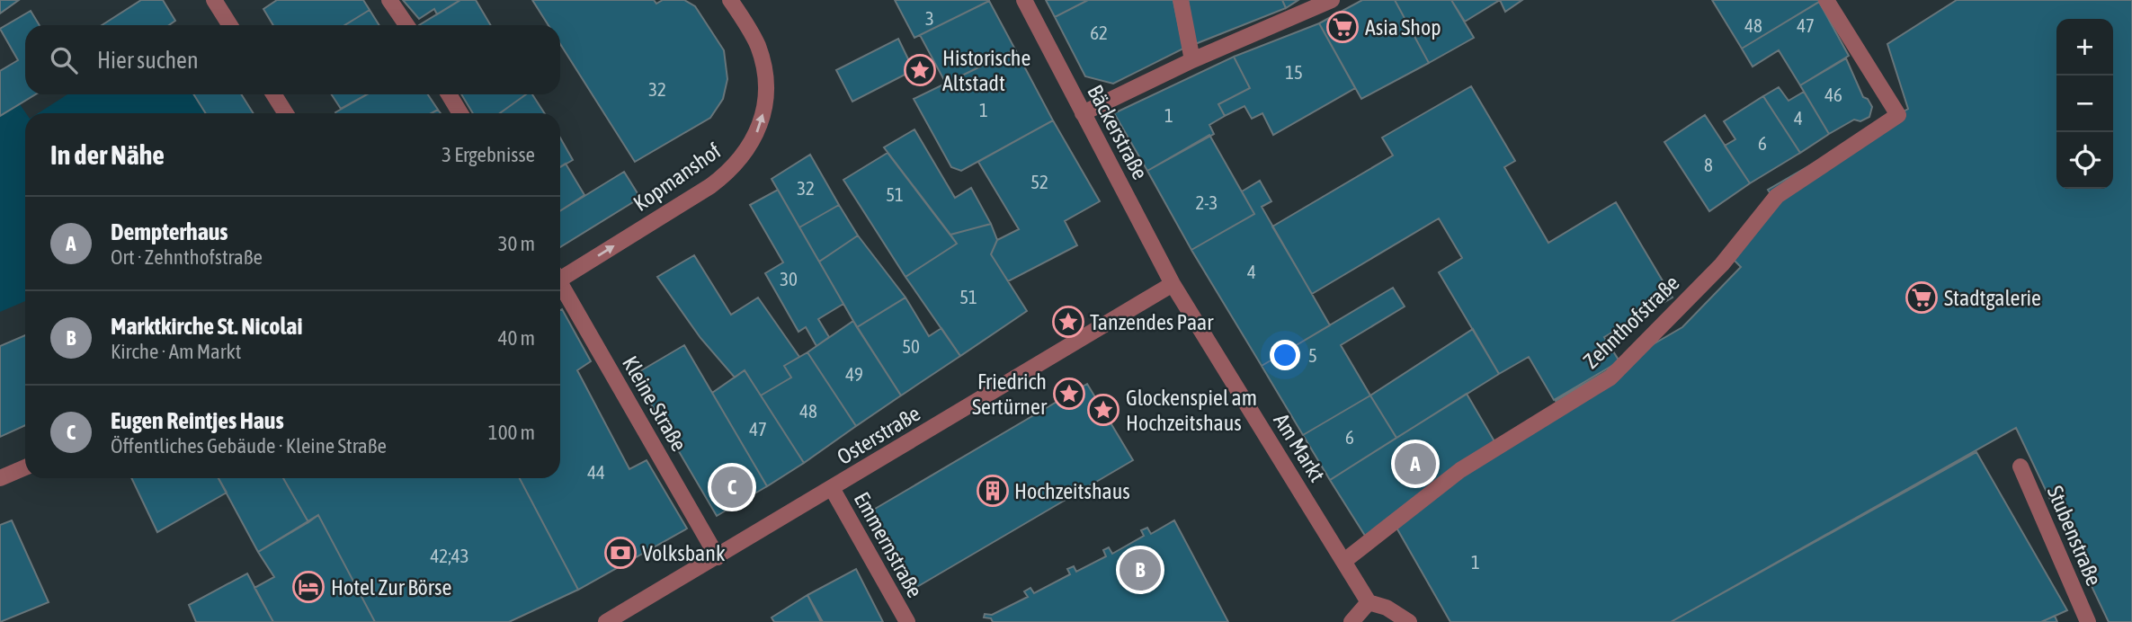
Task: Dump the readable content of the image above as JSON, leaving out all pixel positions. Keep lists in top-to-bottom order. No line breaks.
{"streets":{"street":["Bäckerstraße","Kopmanshof","Zehnthofstraße","Kleine Straße","Osterstraße","Am Markt","Stubenstraße","Emmernstraße"]},"crossings":[["Bäckerstraße","Osterstraße"],["Bäckerstraße","Am Markt"],["Zehnthofstraße","Am Markt"],["Kleine Straße","Osterstraße"],["Osterstraße","Am Markt"],["Osterstraße","Emmernstraße"]],"one_way":["Kopmanshof"],"places":{"supermarket":["Asia Shop","Stadtgalerie"],"place":["Historische Altstadt","Tanzendes Paar","Friedrich Sertürner","Glockenspiel am Hochzeitshaus"],"building":["Hochzeitshaus"],"bank":["Volksbank"],"hotel":["Hotel Zur Börse"]},"house_numbers":["3","48","47","62","15","32","46","1","1","4","6","8","52","32","51","2-3","4","30","51","50","5","49","48","47","6","44","42;43","1"],"page":{"map_buttons":["+","−"],"search":"Hier suchen","heading":["In der Nähe","3 Ergebnisse"],"list":[{"mark":"A","name":"Dempterhaus","note":"Ort · Zehnthofstraße","value":"30 m"},{"mark":"B","name":"Marktkirche St. Nicolai","note":"Kirche · Am Markt","value":"40 m"},{"mark":"C","name":"Eugen Reintjes Haus","note":"Öffentliches Gebäude · Kleine Straße","value":"100 m"}],"pins":["A","C","B"]}}
